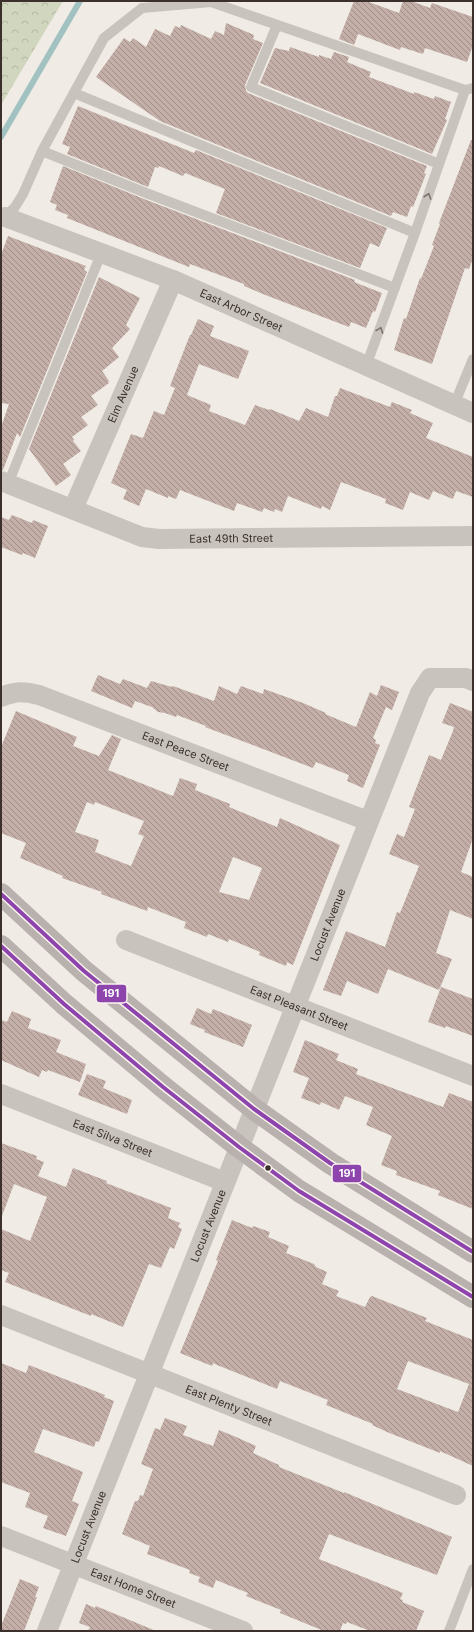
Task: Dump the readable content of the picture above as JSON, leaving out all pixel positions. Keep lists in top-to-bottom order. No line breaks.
{"streets":{"street":["East Arbor Street","Elm Avenue","East 49th Street","East Peace Street","Locust Avenue","East Pleasant Street","East Silva Street","East Plenty Street","East Home Street"]},"crossings":[["East Arbor Street","Elm Avenue"],["Elm Avenue","East 49th Street"],["East Peace Street","Locust Avenue"],["Locust Avenue","East Pleasant Street"],["Locust Avenue","East Silva Street"],["Locust Avenue","East Plenty Street"],["Locust Avenue","East Home Street"]],"lines":["transit line 191"]}
